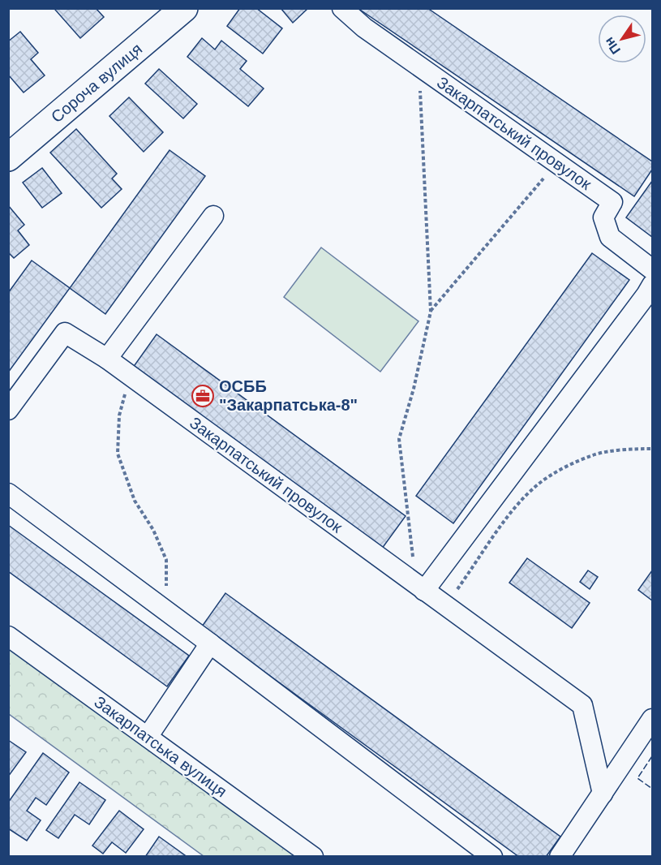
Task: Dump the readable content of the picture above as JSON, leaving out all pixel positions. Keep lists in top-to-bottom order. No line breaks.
{"streets":{"main road":["Сороча вулиця"],"street":["Закарпатський провулок","Закарпатська вулиця"]},"places":{"office":["ОСББ \"Закарпатська-8\""]},"north":"bottom left"}
